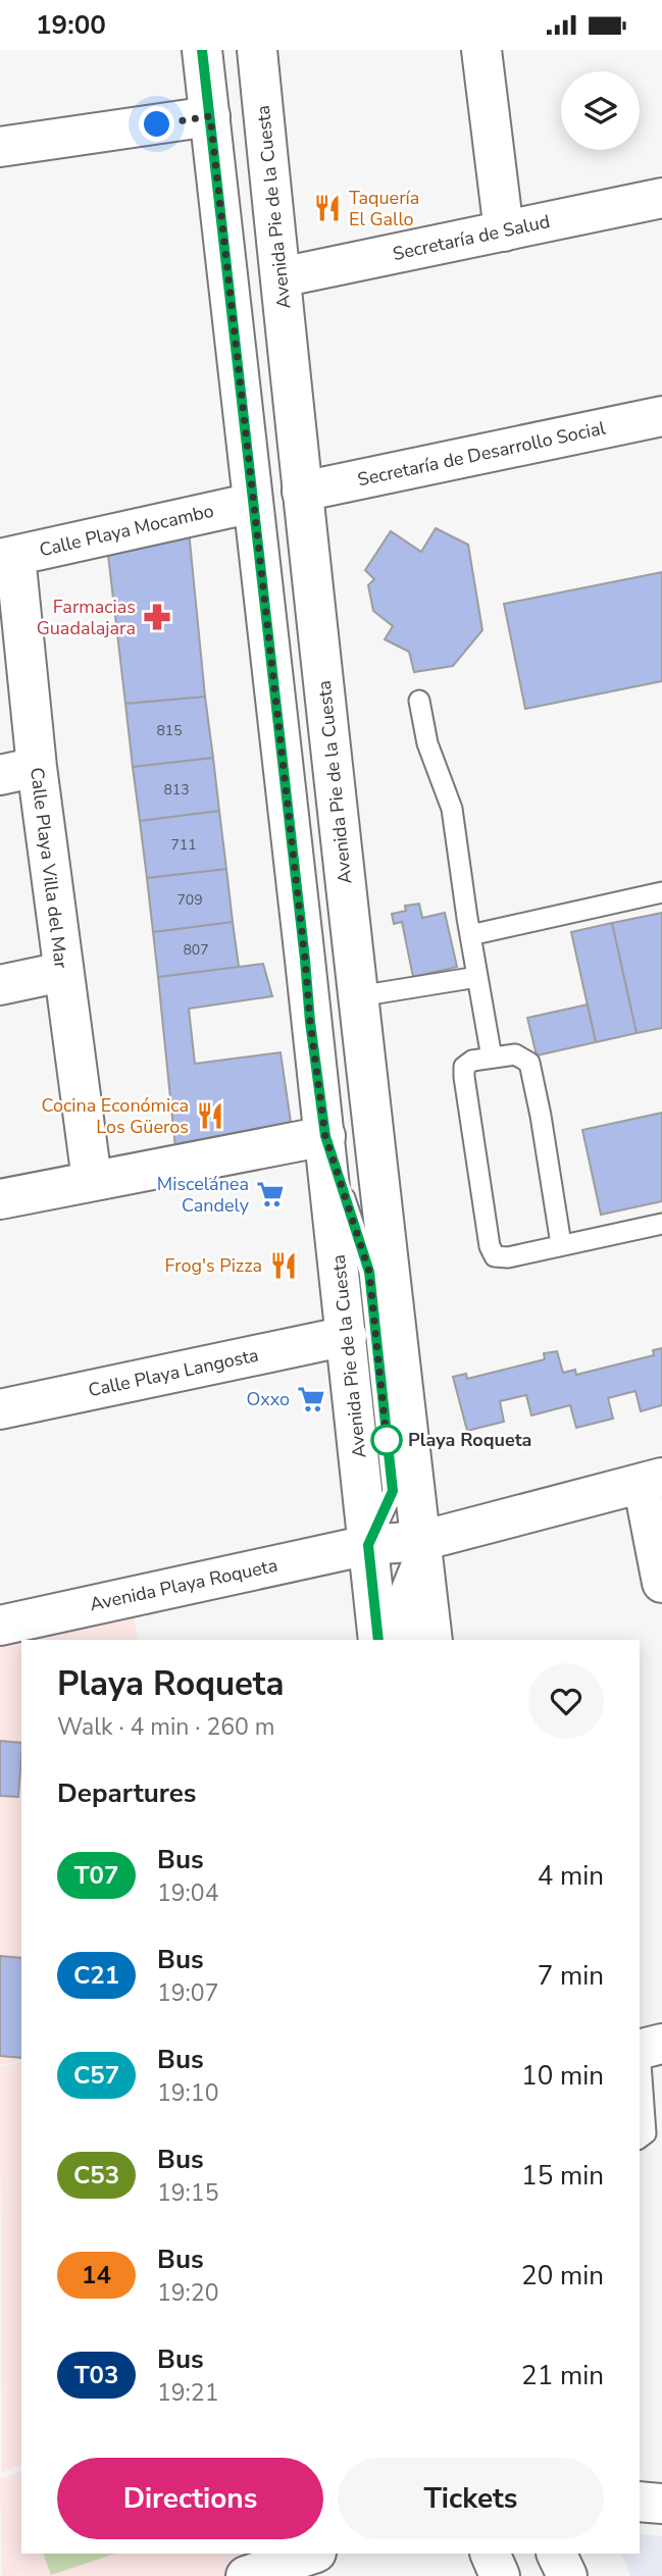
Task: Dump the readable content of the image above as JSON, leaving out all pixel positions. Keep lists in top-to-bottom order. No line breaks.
{"streets":{"street":["Avenida Pie de la Cuesta","Secretaría de Salud","Secretaría de Desarrollo Social","Calle Playa Mocambo","Calle Playa Villa del Mar","Calle Playa Langosta","Avenida Playa Roqueta"]},"crossings":[["Avenida Pie de la Cuesta","Secretaría de Salud"],["Avenida Pie de la Cuesta","Secretaría de Desarrollo Social"],["Avenida Pie de la Cuesta","Calle Playa Mocambo"],["Avenida Pie de la Cuesta","Calle Playa Langosta"],["Avenida Pie de la Cuesta","Avenida Playa Roqueta"],["Secretaría de Desarrollo Social","Calle Playa Mocambo"],["Calle Playa Mocambo","Calle Playa Villa del Mar"]],"places":{"restaurant":["Taquería El Gallo","Cocina Económica Los Güeros","Frog's Pizza"],"pharmacy":["Farmacias Guadalajara"],"supermarket":["Miscelánea Candely","Oxxo"],"other":["Playa Roqueta"]},"lines":["bus line T07"],"house_numbers":["815","813","711","709","807"],"page":{"status":"19:00","heading":[["Playa Roqueta","Walk · 4 min · 260 m"],"Departures"],"list":[{"mark":"T07","name":"Bus","note":"19:04","value":"4 min"},{"mark":"C21","name":"Bus","note":"19:07","value":"7 min"},{"mark":"C57","name":"Bus","note":"19:10","value":"10 min"},{"mark":"C53","name":"Bus","note":"19:15","value":"15 min"},{"mark":"14","name":"Bus","note":"19:20","value":"20 min"},{"mark":"T03","name":"Bus","note":"19:21","value":"21 min"}],"buttons":["Directions","Tickets"]}}
